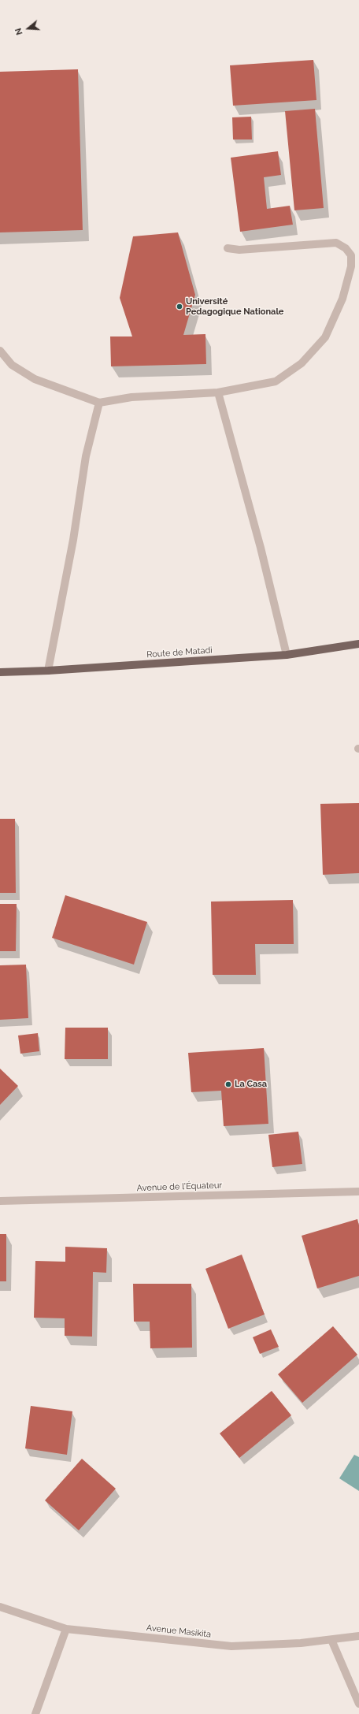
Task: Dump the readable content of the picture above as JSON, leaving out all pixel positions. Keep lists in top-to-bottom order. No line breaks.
{"streets":{"main road":["Route de Matadi"],"street":["Avenue de l'Équateur","Avenue Masikita"]},"places":["Université Pedagogique Nationale","La Casa"],"north":"left"}
